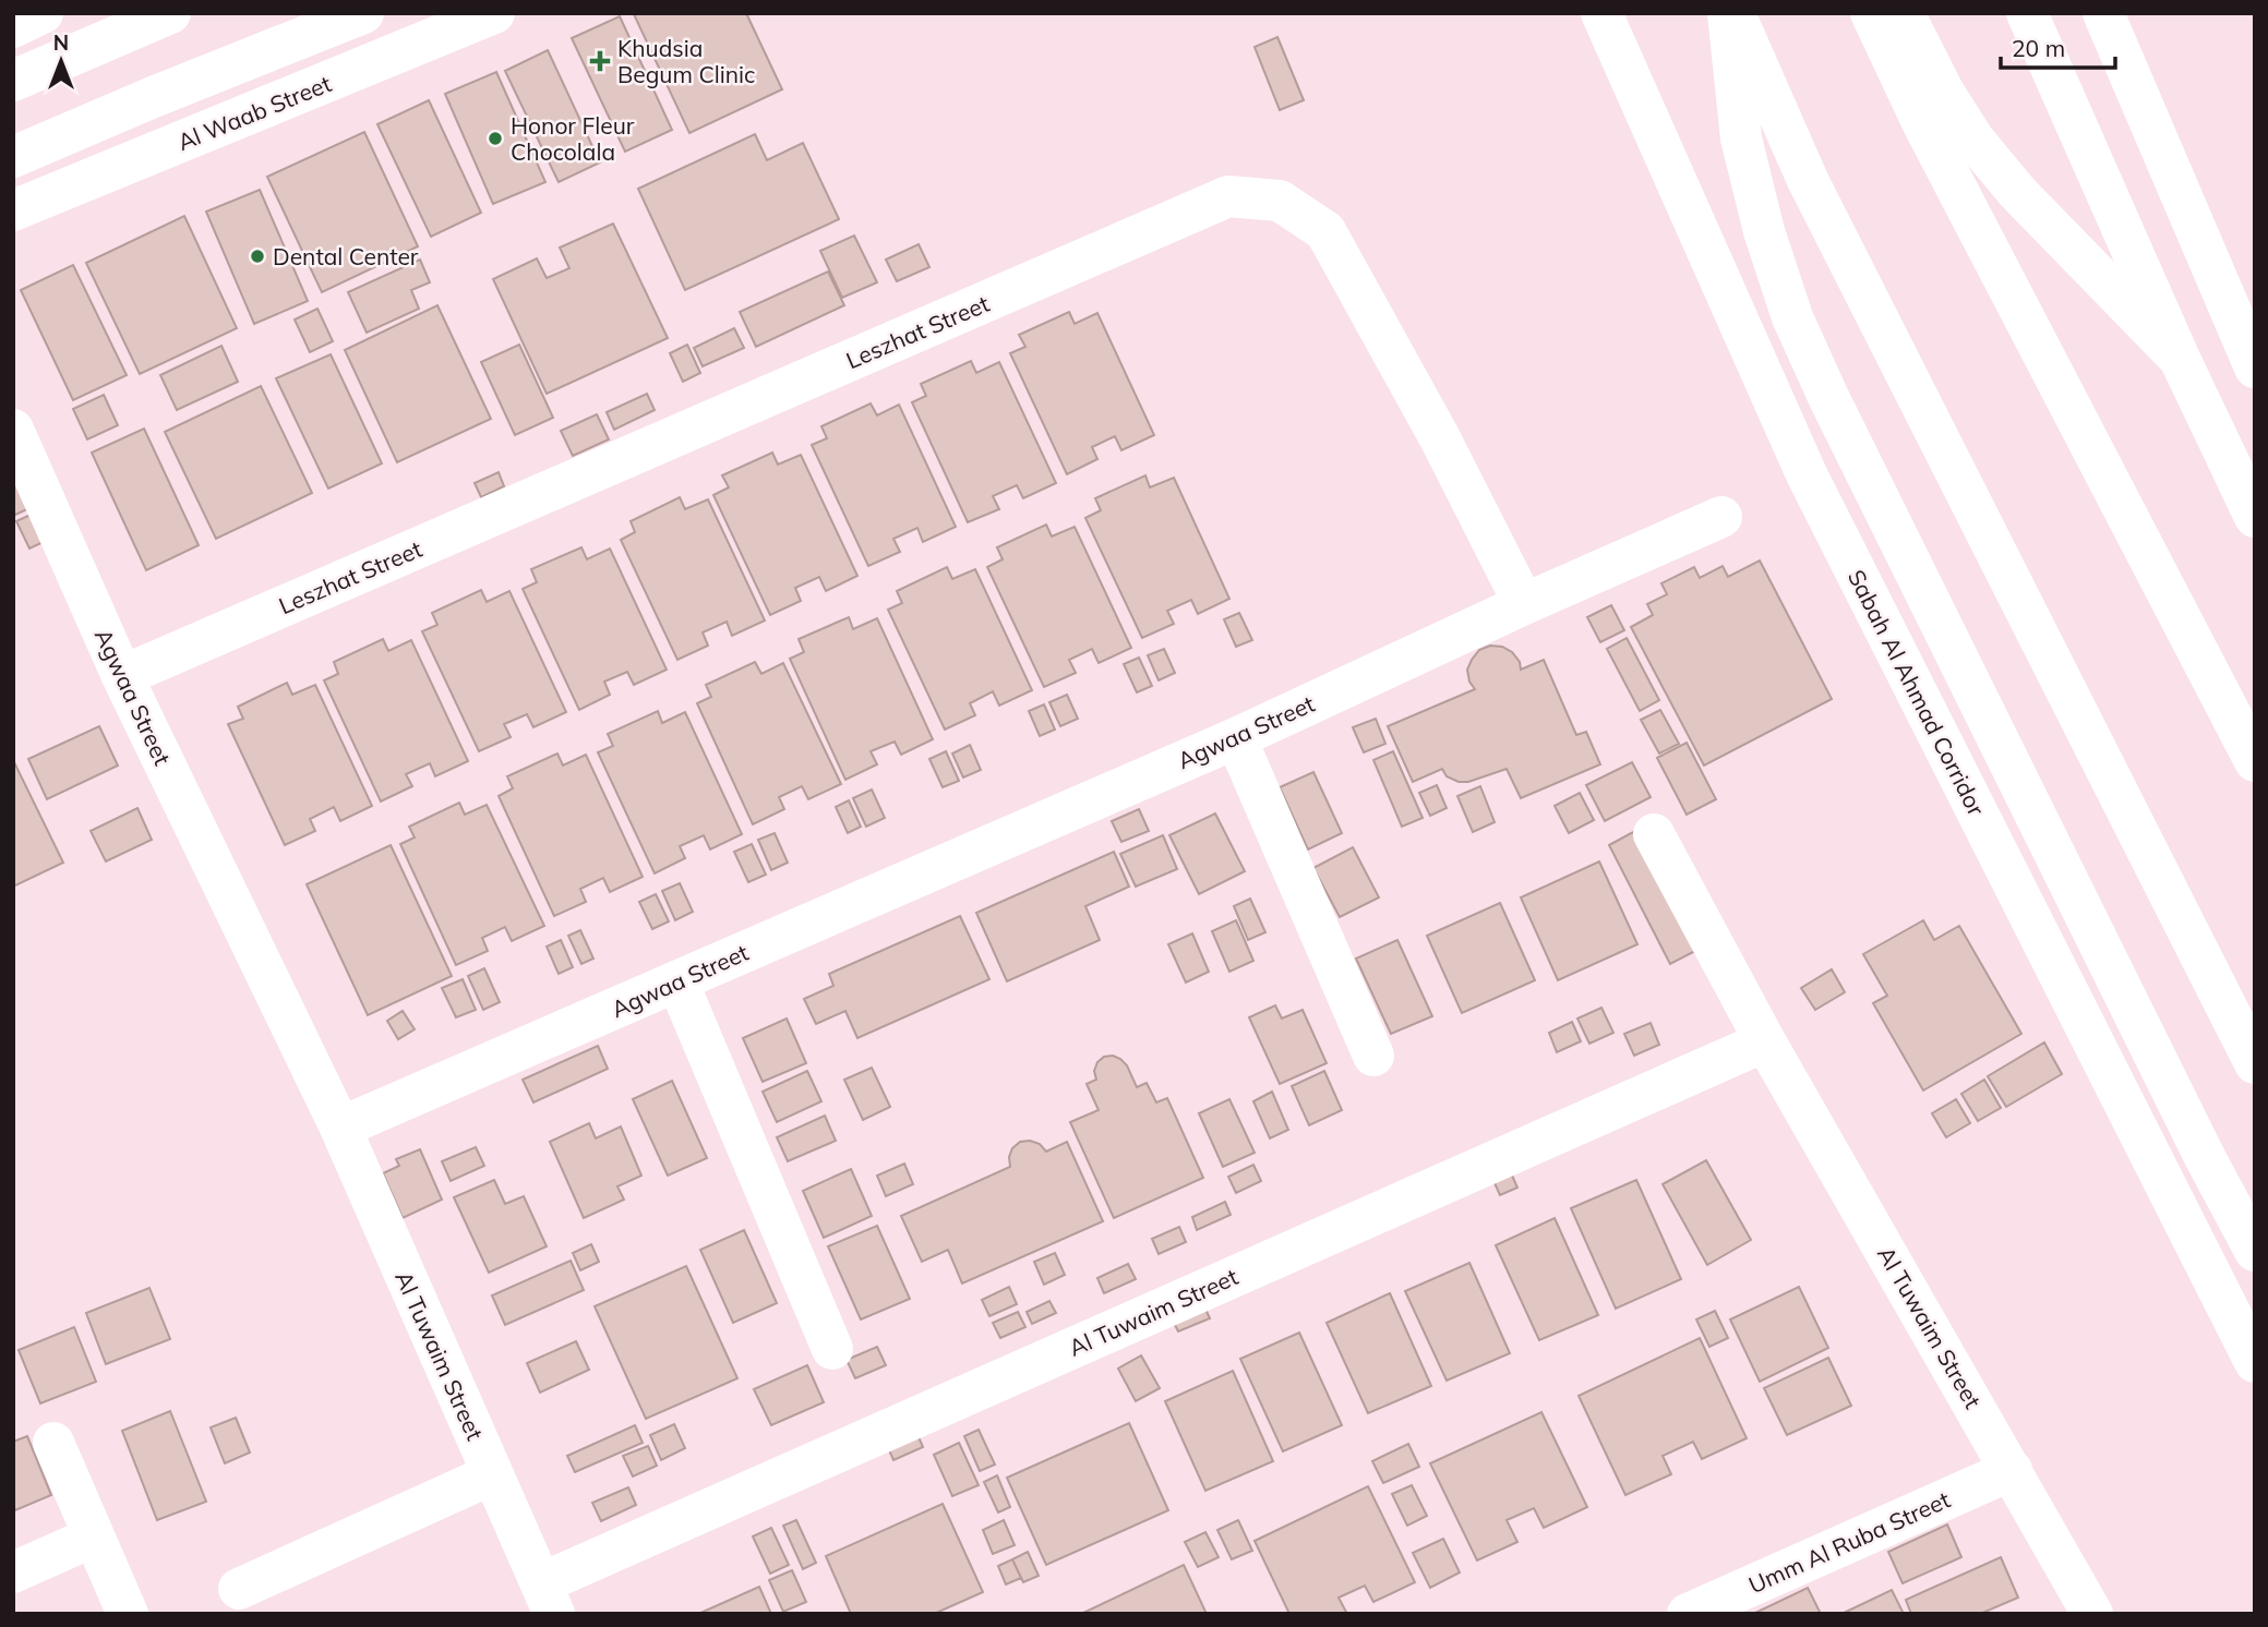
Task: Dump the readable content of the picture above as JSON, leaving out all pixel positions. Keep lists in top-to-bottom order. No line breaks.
{"streets":{"main road":["Al Waab Street","Leszhat Street","Sabah Al Ahmad Corridor","Agwaa Street","Al Tuwaim Street","Umm Al Ruba Street"]},"crossings":[["Leszhat Street","Agwaa Street"],["Agwaa Street","Al Tuwaim Street"],["Al Tuwaim Street","Umm Al Ruba Street"]],"places":{"health":["Khudsia Begum Clinic"],"other":["Honor Fleur Chocolala","Dental Center"]},"scale_bar":"20 m","north":"top"}
